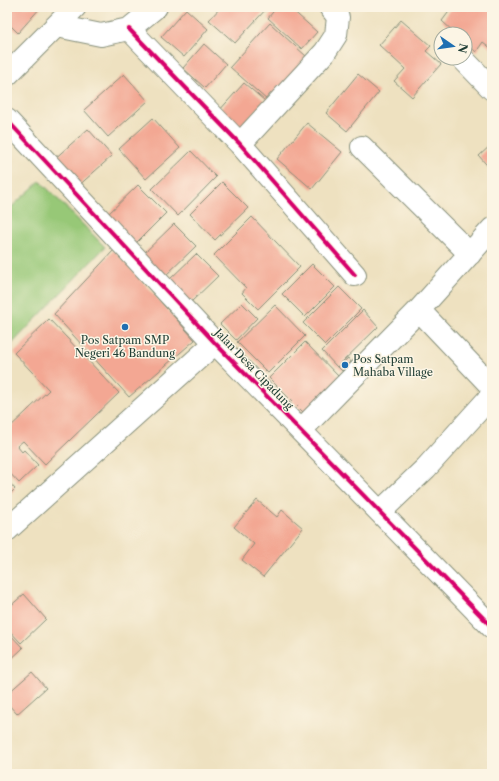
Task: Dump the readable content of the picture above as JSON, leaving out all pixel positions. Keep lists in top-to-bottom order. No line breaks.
{"streets":{"street":["Jalan Desa Cipadung"]},"places":["Pos Satpam SMP Negeri 46 Bandung","Pos Satpam Mahaba Village"],"north":"right"}
